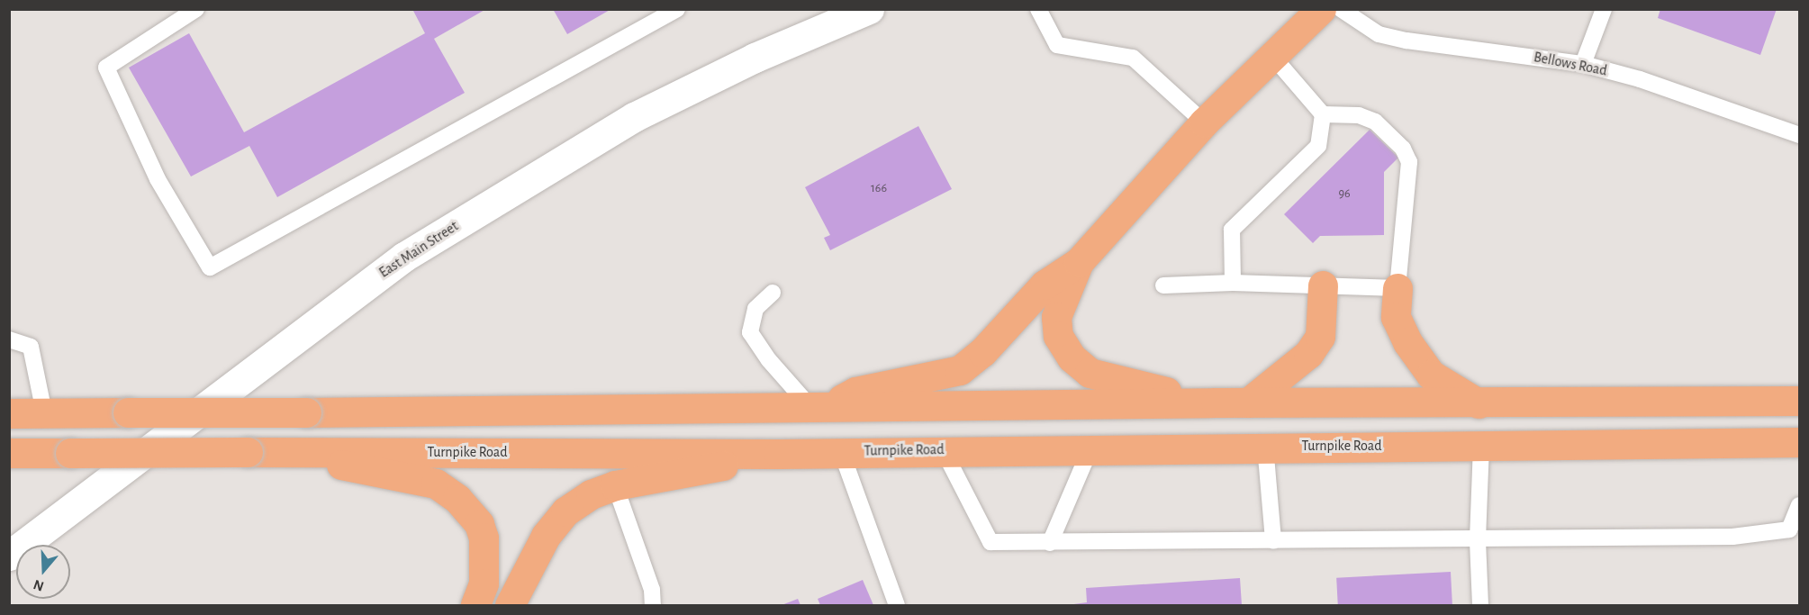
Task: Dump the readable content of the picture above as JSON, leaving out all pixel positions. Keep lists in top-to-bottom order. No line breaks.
{"streets":{"highway":["Turnpike Road"],"main road":["East Main Street"],"lane":["Bellows Road"]},"house_numbers":["166","96"],"north":"bottom"}
